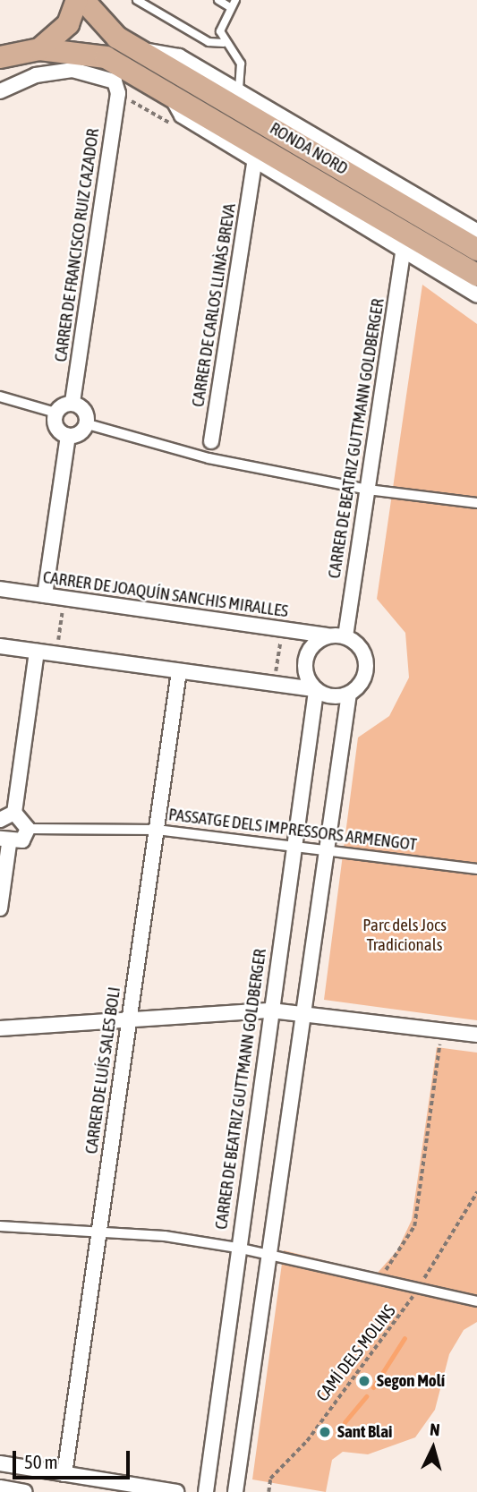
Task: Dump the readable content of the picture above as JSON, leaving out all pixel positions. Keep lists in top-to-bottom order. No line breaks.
{"streets":{"main road":["RONDA NORD"],"street":["CARRER DE FRANCISCO RUIZ CAZADOR","CARRER DE CARLOS LLINÀS BREVA","CARRER DE BEATRIZ GUTTMANN GOLDBERGER","CARRER DE JOAQUÍN SANCHIS MIRALLES","PASSATGE DELS IMPRESSORS ARMENGOT","CARRER DE LUÍS SALES BOLI"],"path":["CAMÍ DELS MOLINS"]},"crossings":[["RONDA NORD","CARRER DE CARLOS LLINÀS BREVA"],["RONDA NORD","CARRER DE BEATRIZ GUTTMANN GOLDBERGER"],["CARRER DE BEATRIZ GUTTMANN GOLDBERGER","CARRER DE JOAQUÍN SANCHIS MIRALLES"],["CARRER DE BEATRIZ GUTTMANN GOLDBERGER","PASSATGE DELS IMPRESSORS ARMENGOT"],["PASSATGE DELS IMPRESSORS ARMENGOT","CARRER DE LUÍS SALES BOLI"]],"parks":["Parc dels Jocs Tradicionals"],"places":["Segon Molí","Sant Blai"],"scale_bar":"50 m","north":"top"}
